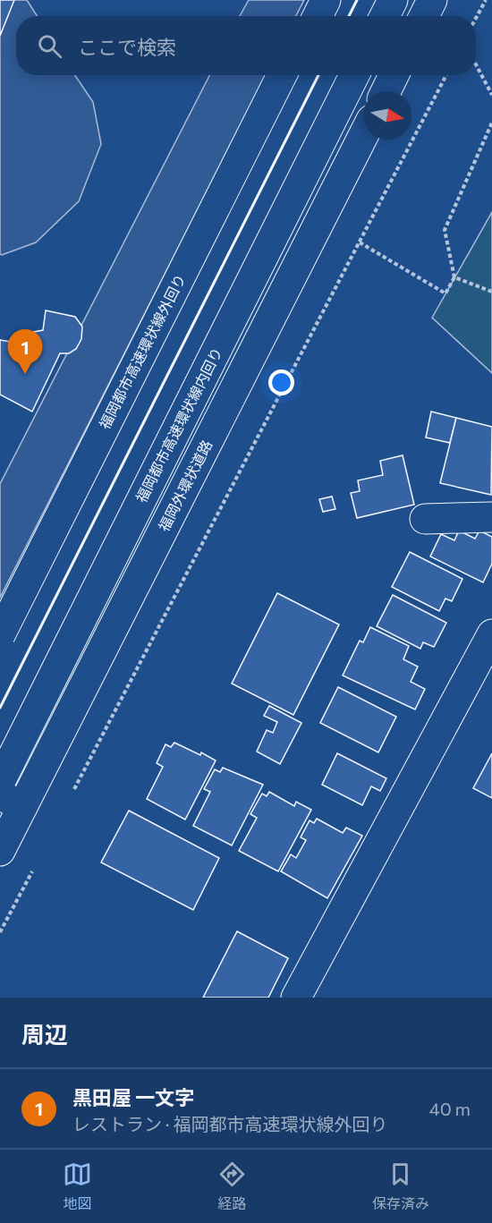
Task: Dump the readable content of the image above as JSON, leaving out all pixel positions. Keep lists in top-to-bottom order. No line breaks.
{"streets":{"main road":["福岡都市高速環状線外回り","福岡都市高速環状線内回り","福岡外環状道路"]},"north":"right","page":{"search":"ここで検索","pins":"1","heading":"周辺","list":[{"mark":"1","name":"黒田屋 一文字","note":"レストラン · 福岡都市高速環状線外回り","value":"40 m"}],"nav":["地図","経路","保存済み"]}}
